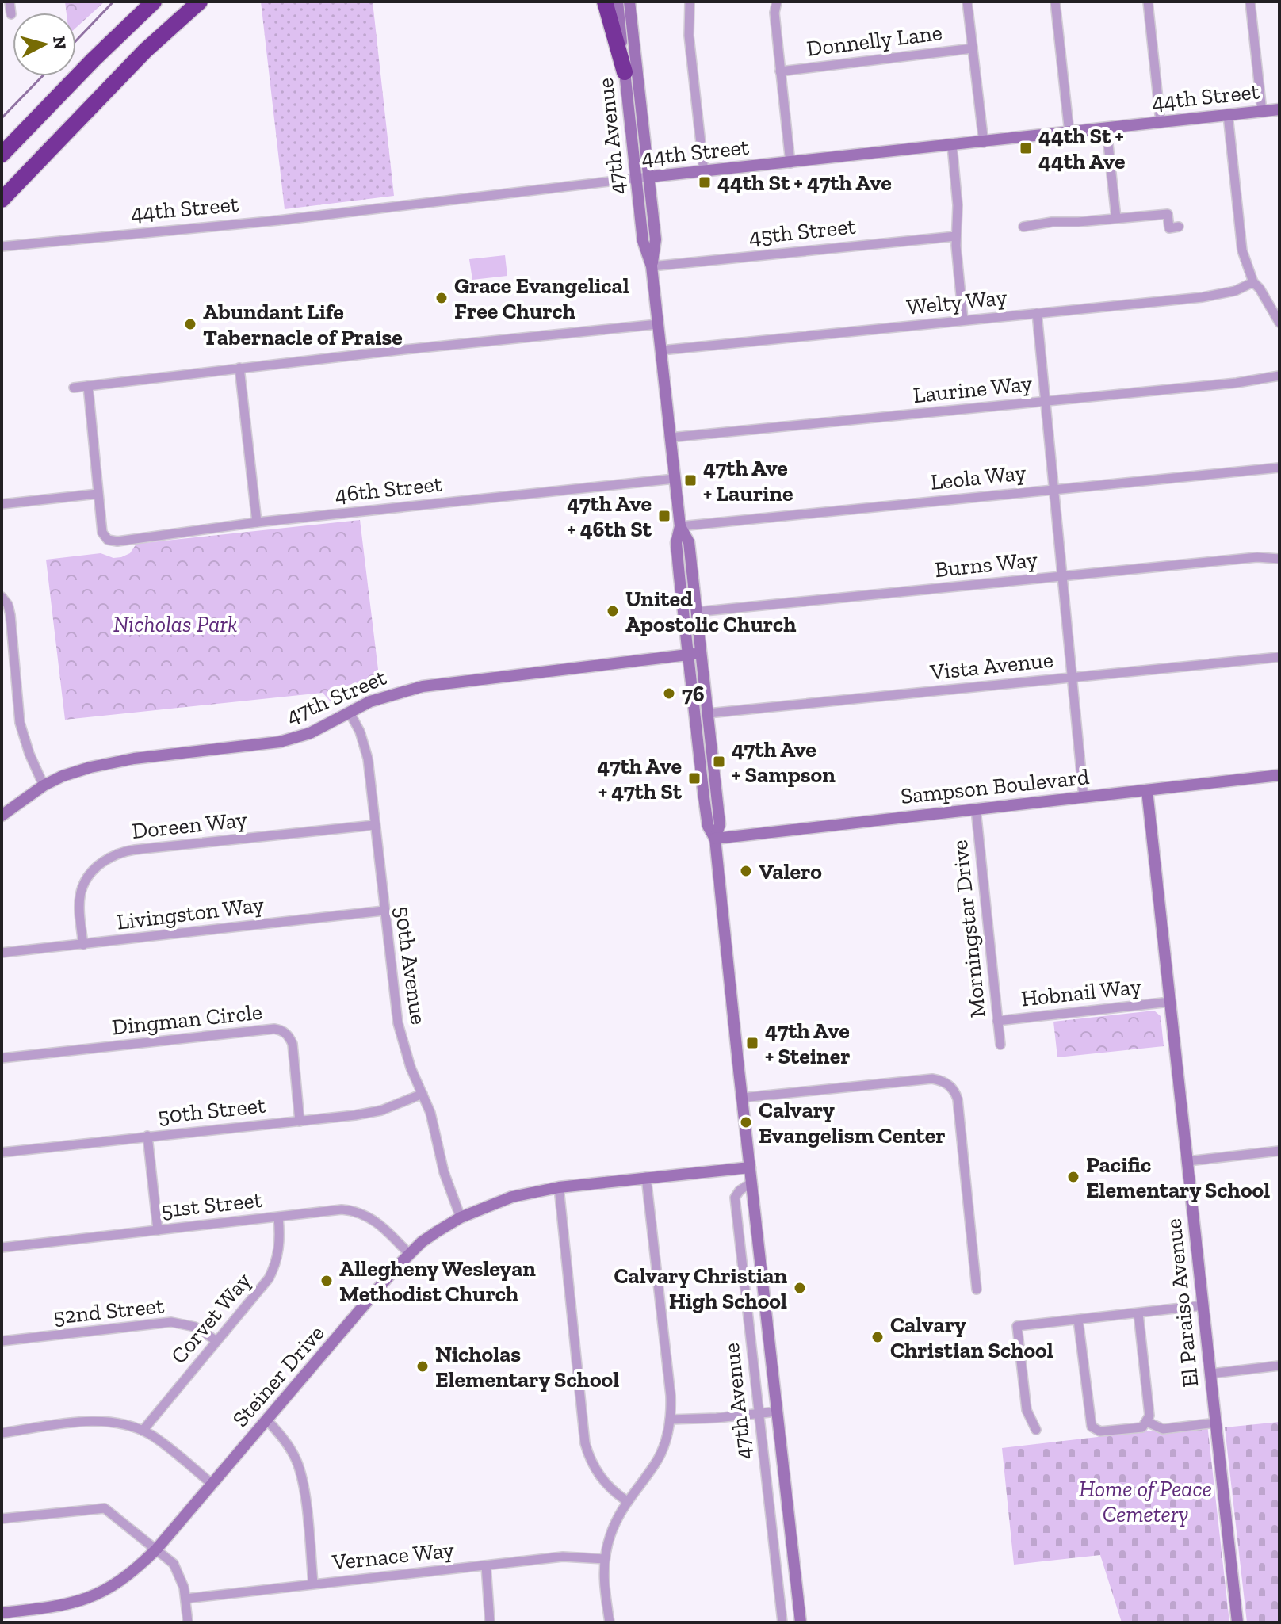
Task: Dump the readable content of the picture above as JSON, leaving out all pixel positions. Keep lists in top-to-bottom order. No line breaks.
{"streets":{"street":["Donnelly Lane","44th Street","47th Avenue","45th Street","Welty Way","Laurine Way","Leola Way","46th Street","Burns Way","Vista Avenue","47th Street","Sampson Boulevard","Doreen Way","Livingston Way","Morningstar Drive","50th Avenue","Hobnail Way","Dingman Circle","50th Street","51st Street","El Paraiso Avenue","52nd Street","Corvet Way","Steiner Drive","Vernace Way"]},"crossings":[["44th Street","47th Avenue"],["47th Avenue","45th Street"],["47th Avenue","Welty Way"],["47th Avenue","Laurine Way"],["47th Avenue","Leola Way"],["47th Avenue","46th Street"],["47th Avenue","Burns Way"],["47th Avenue","Vista Avenue"],["47th Avenue","47th Street"],["47th Avenue","Sampson Boulevard"],["47th Avenue","Steiner Drive"],["47th Street","50th Avenue"],["Sampson Boulevard","Morningstar Drive"],["Sampson Boulevard","El Paraiso Avenue"],["Doreen Way","Livingston Way"],["Doreen Way","50th Avenue"],["Livingston Way","50th Avenue"],["Morningstar Drive","Hobnail Way"],["50th Avenue","50th Street"],["50th Avenue","Steiner Drive"],["Hobnail Way","El Paraiso Avenue"],["Dingman Circle","50th Street"],["51st Street","Corvet Way"],["51st Street","Steiner Drive"],["52nd Street","Corvet Way"]],"parks":["Nicholas Park","Home of Peace Cemetery"],"places":{"transit":["44th St + 44th Ave","44th St + 47th Ave","47th Ave + Laurine","47th Ave + 46th St","47th Ave + Sampson","47th Ave + 47th St","47th Ave + Steiner"],"other":["Grace Evangelical Free Church","Abundant Life Tabernacle of Praise","United Apostolic Church","76","Valero","Calvary Evangelism Center","Pacific Elementary School","Allegheny Wesleyan Methodist Church","Calvary Christian High School","Calvary Christian School","Nicholas Elementary School"]},"north":"right"}
